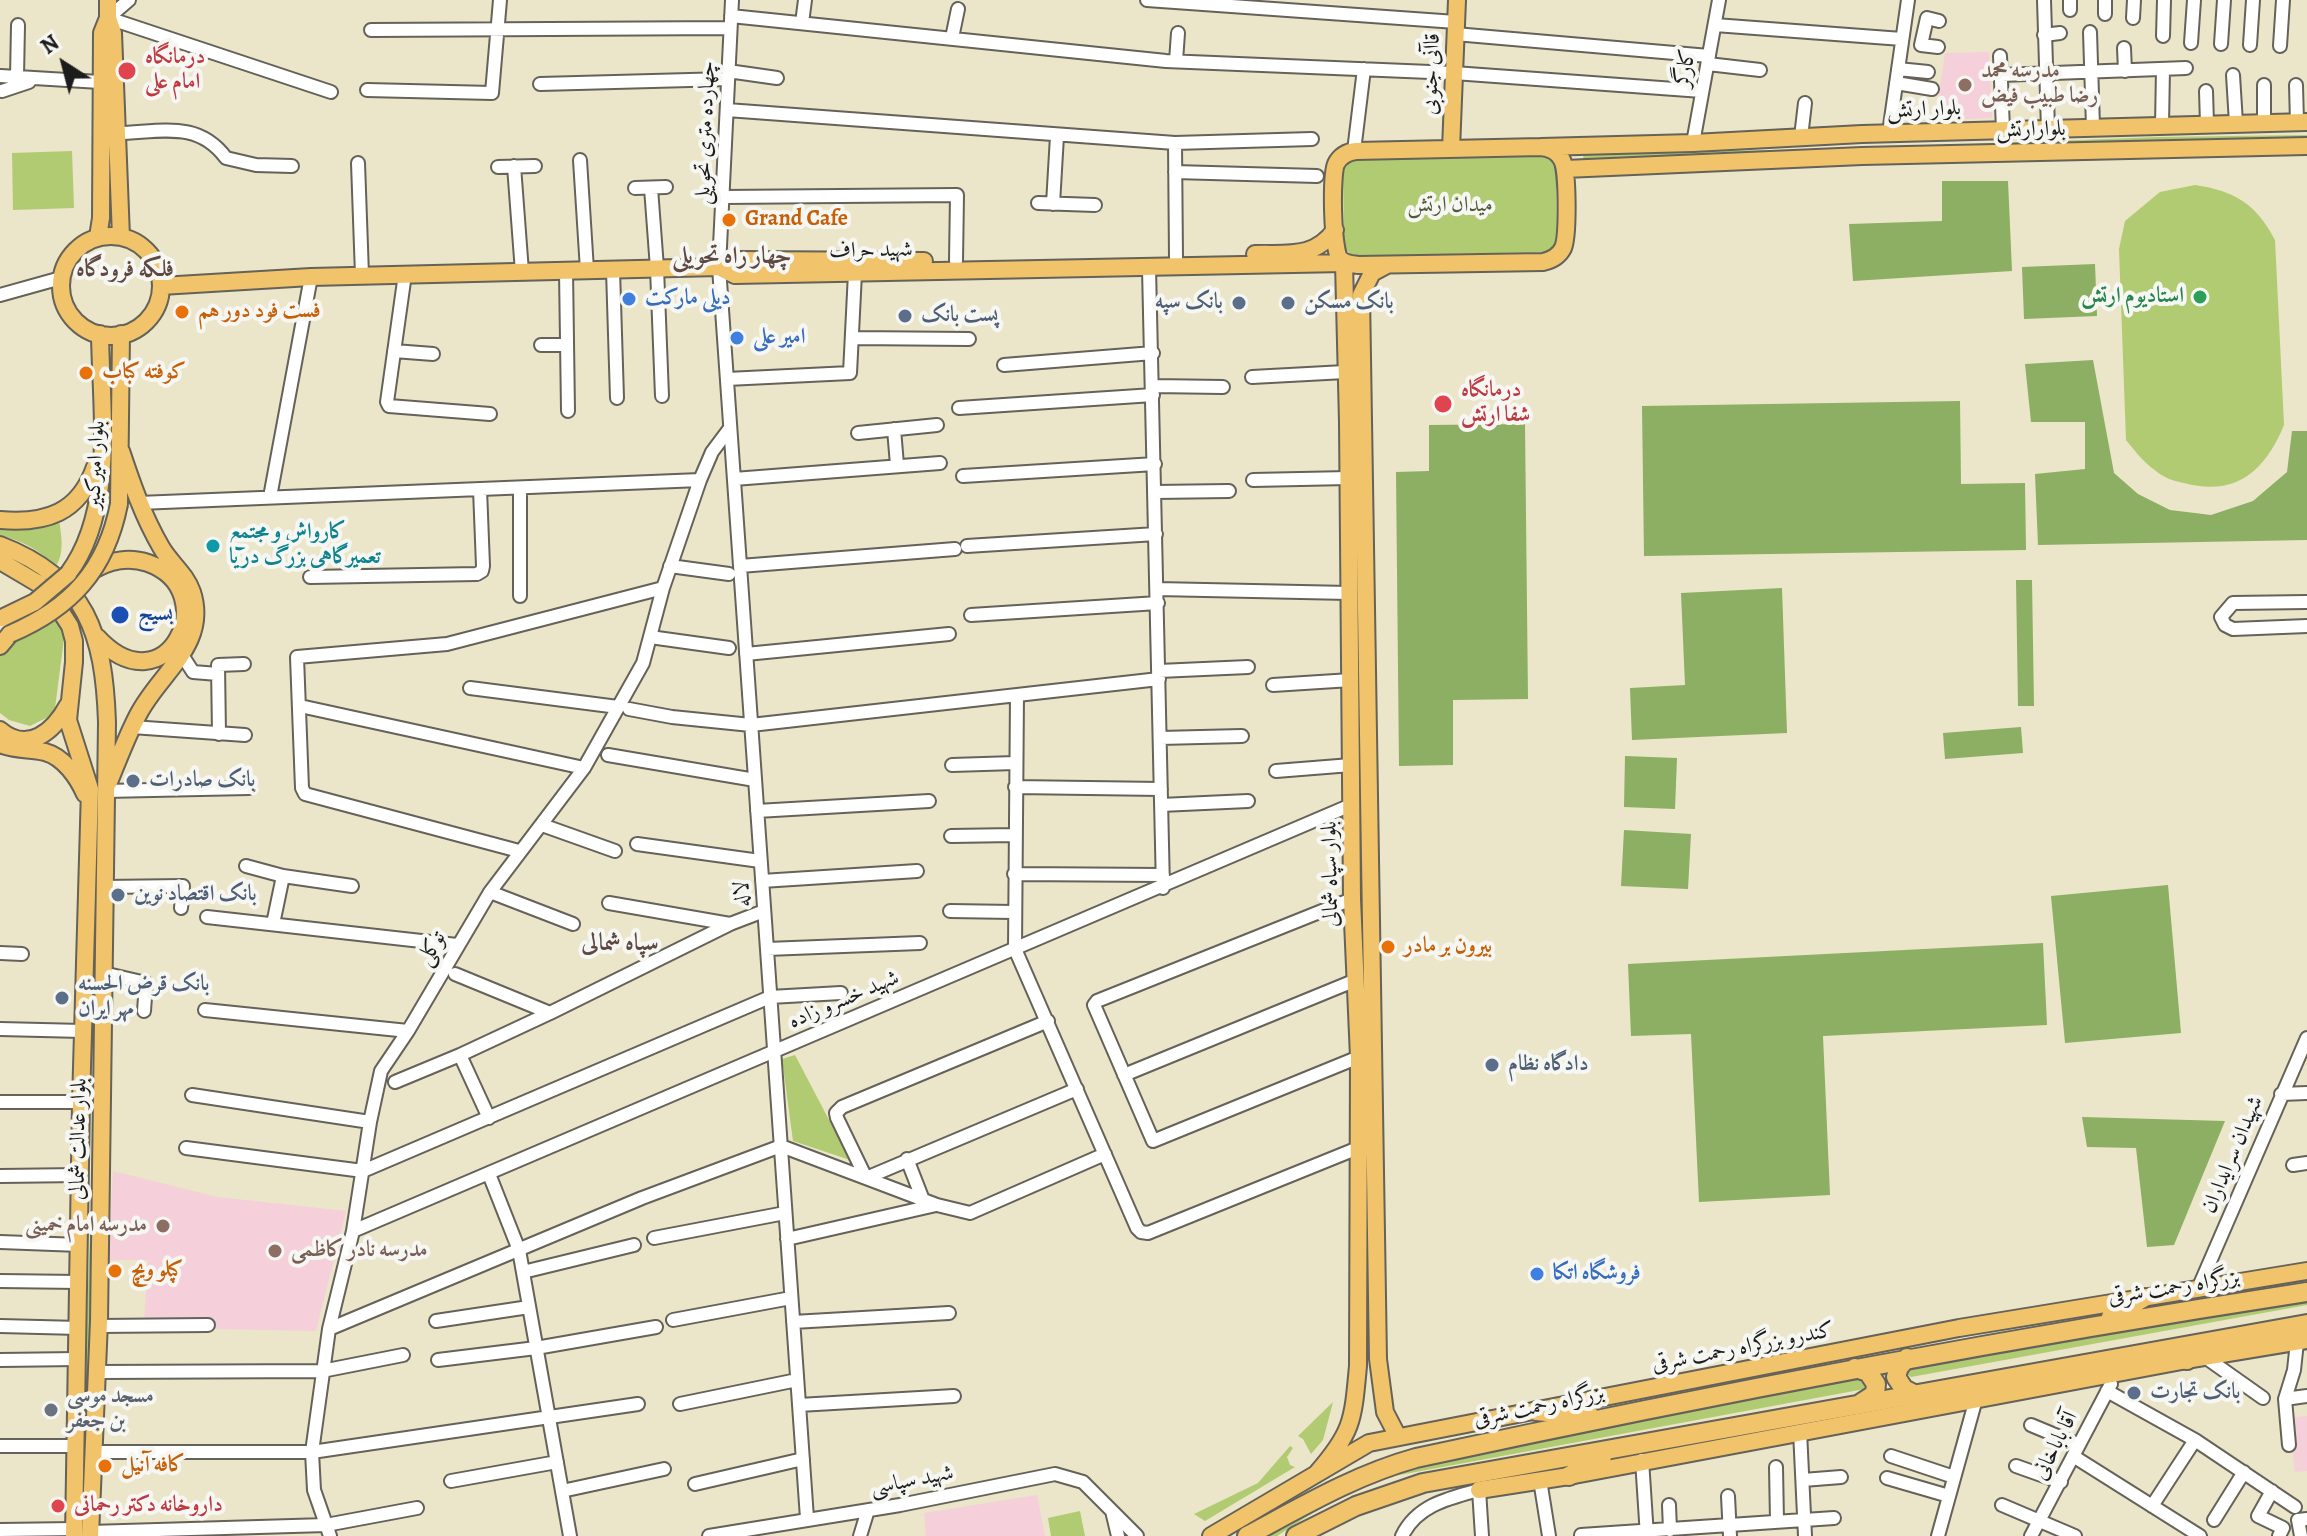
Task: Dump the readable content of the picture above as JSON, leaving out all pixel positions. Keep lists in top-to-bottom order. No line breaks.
{"streets":{"highway":["بزرگراه رحمت شرقی"],"main road":["قاآنی جنوبی","بلوار ارتش","بلوارارتش","شهید حراف","بلوار امیرکبیر","بلوار سپاه شمالی","بلوار عدالت شمالی","کندرو بزرگراه رحمت شرقی"],"street":["کارگر","چهارده متری تحویلی","لاله","توکلی","شهید خسرو زاده","شهیدان سرایداران","آقا باباخانی","شهید سپاسی"]},"crossings":[["کارگر","بلوار ارتش"],["چهارده متری تحویلی","لاله"],["شهید حراف","بلوار سپاه شمالی"],["بلوار سپاه شمالی","شهید خسرو زاده"],["بلوار سپاه شمالی","کندرو بزرگراه رحمت شرقی"],["لاله","توکلی"],["لاله","شهید خسرو زاده"],["لاله","شهید سپاسی"],["توکلی","شهید خسرو زاده"],["شهیدان سرایداران","کندرو بزرگراه رحمت شرقی"]],"districts":["چهار راه تحویلی","فلکه فرودگاه","سپاه شمالی"],"parks":["میدان ارتش"],"places":["درمانگاه امام علی","مدرسه محمد رضا طبیب فیض","Grand Cafe","استادیوم ارتش","دیلی مارکت","بانک سپه","بانک مسکن","فست فود دور هم","پست بانک","امیر علی","کوفته کباب","درمانگاه شفا ارتش","کارواش و مجتمع تعمیرگاهی بزرگ دریا","بسیج","بانک صادرات","بانک اقتصاد نوین","بیرون بر مادر","بانک قرض الحسنه مهر ایران","دادگاه نظام","مدرسه امام خمینی","مدرسه نادر کاظمی","کپلو ویچ","فروشگاه اتکا","بانک تجارت","مسجد موسی بن جعفر","کافه آنیل","داروخانه دکتر رحمانی"],"north":"top left"}
